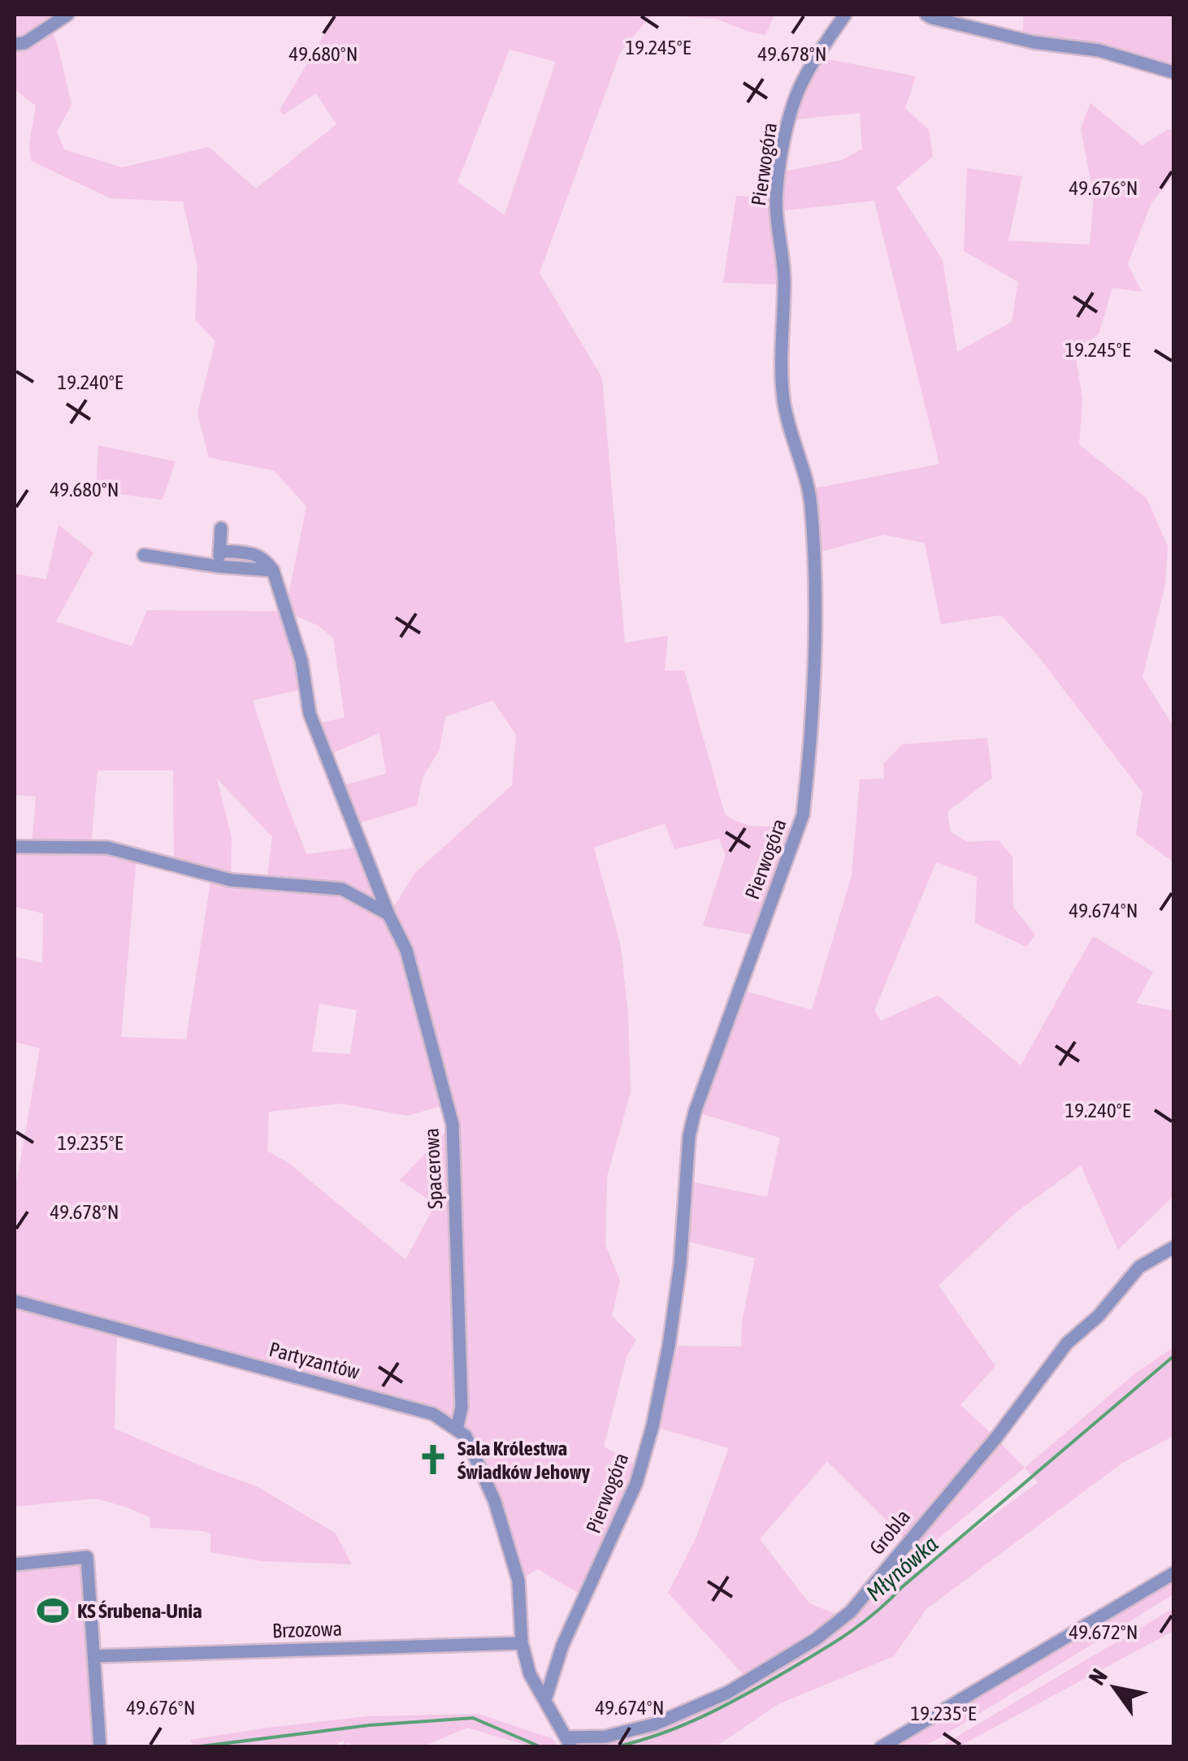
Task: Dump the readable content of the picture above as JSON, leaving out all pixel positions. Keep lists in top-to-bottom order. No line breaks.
{"streets":{"street":["Pierwogóra","Spacerowa","Partyzantów","Grobla","Brzozowa"]},"crossings":[["Pierwogóra","Partyzantów"],["Spacerowa","Partyzantów"],["Partyzantów","Grobla"],["Partyzantów","Brzozowa"]],"water":["Młynówka"],"places":{"church":["Sala Królestwa Świadków Jehowy"],"sports":["KS Śrubena-Unia"]},"north":"top left","coordinates":["19.245°E","49.680°N","49.678°N","49.676°N","19.240°E","49.674°N","19.235°E","49.672°N"]}
